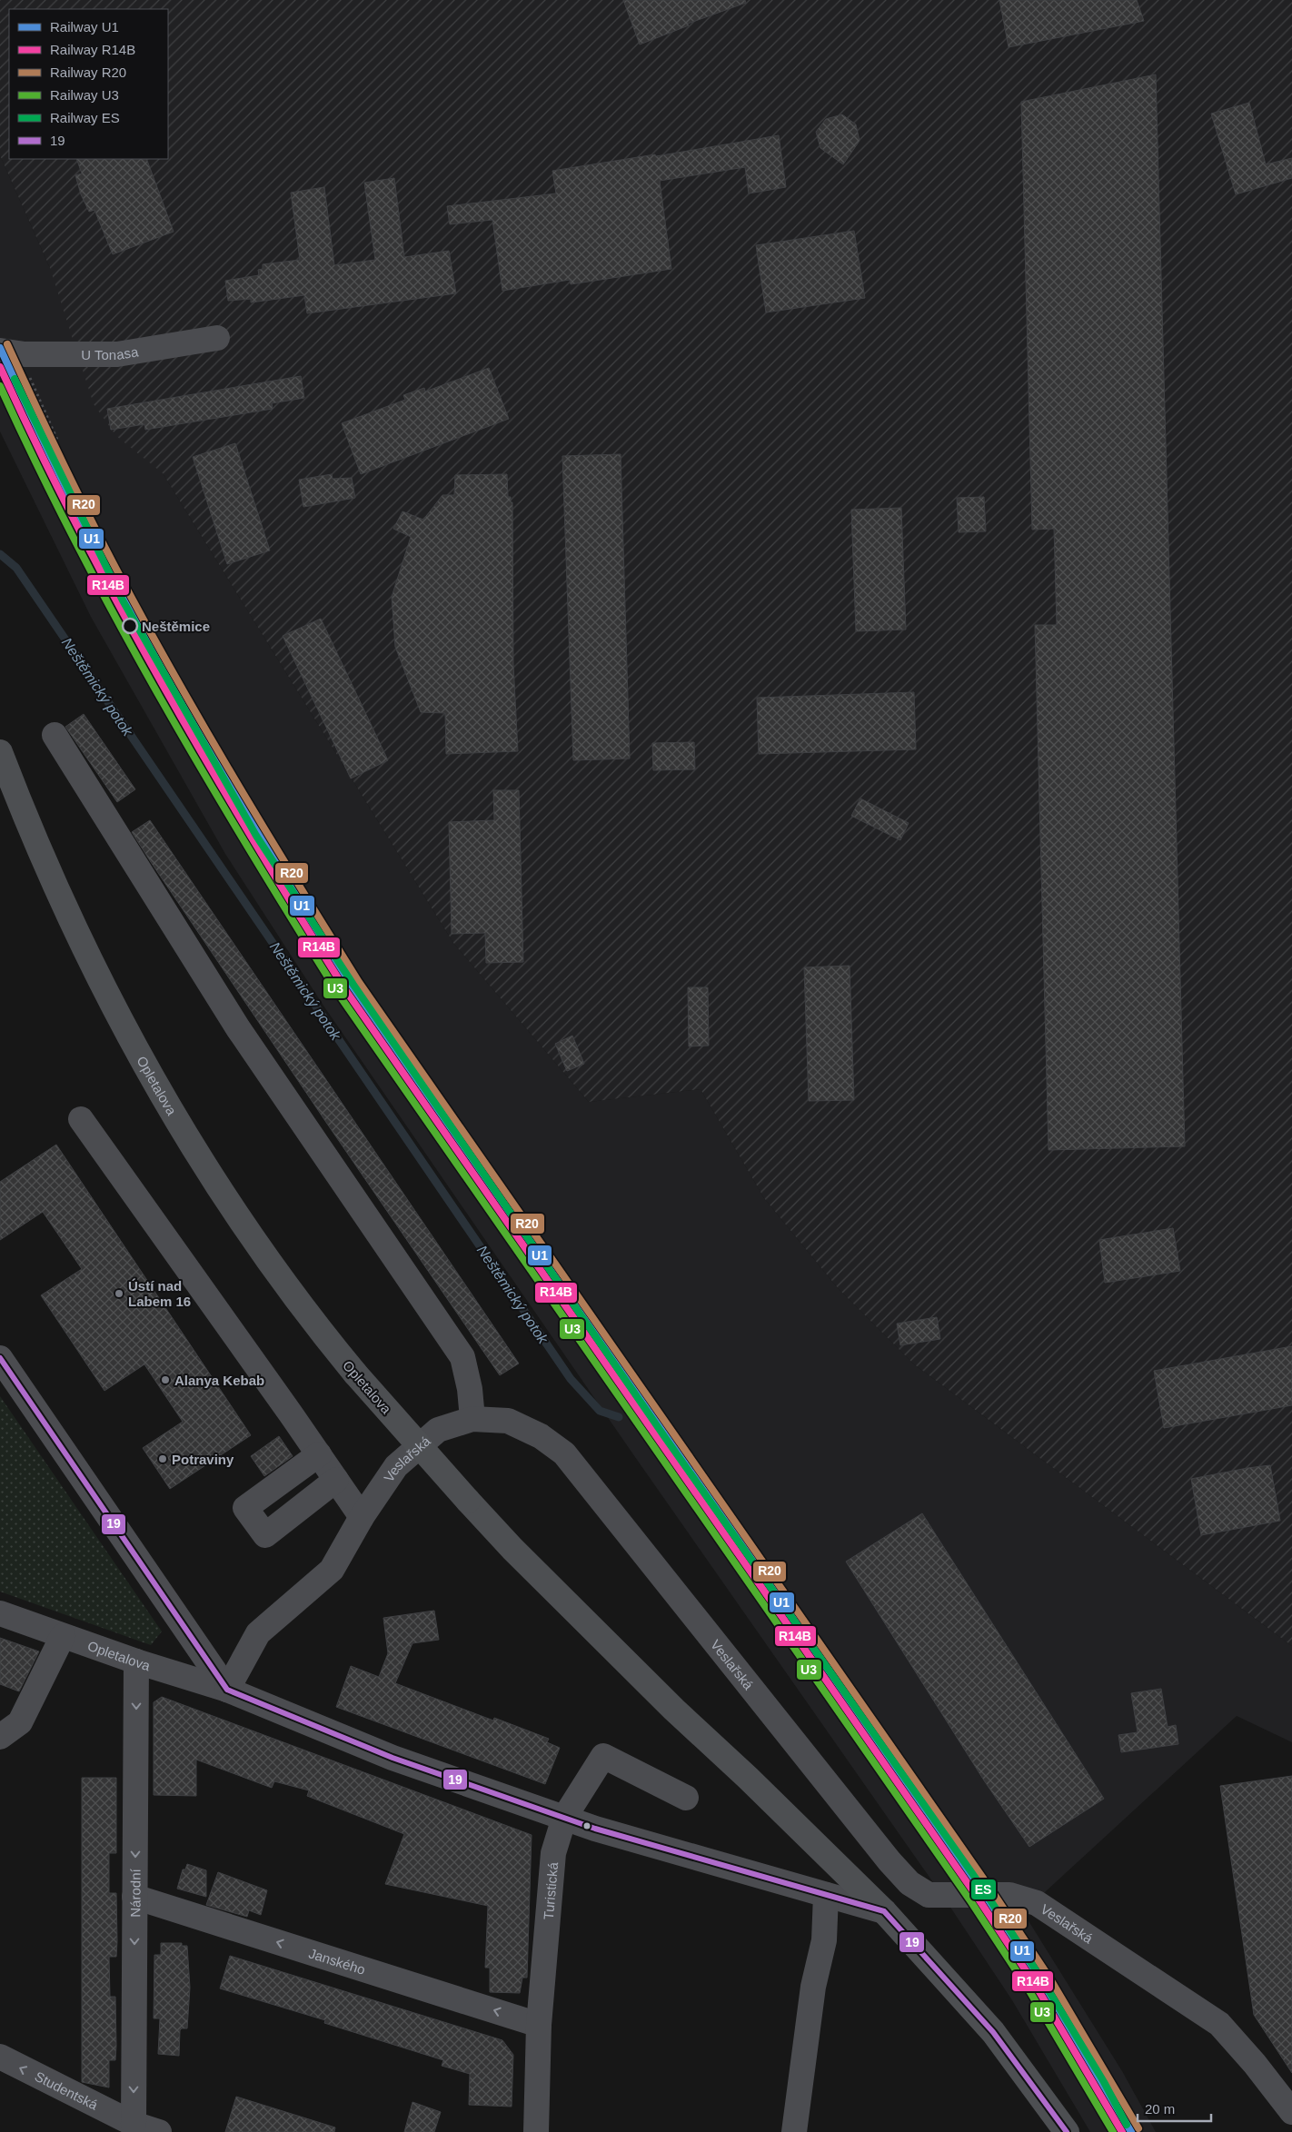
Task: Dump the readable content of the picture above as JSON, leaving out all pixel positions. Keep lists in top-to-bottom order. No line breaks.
{"streets":{"main road":["Opletalova"],"street":["U Tonasa","Veslařská","Turistická","Národní","Janského","Studentská"]},"crossings":[["Opletalova","Veslařská"],["Opletalova","Turistická"],["Opletalova","Národní"],["Turistická","Janského"],["Národní","Janského"],["Národní","Studentská"]],"one_way":["Národní","Janského","Studentská"],"water":["Neštěmický potok"],"places":["Neštěmice","Ústí nad Labem 16","Alanya Kebab","Potraviny"],"lines":["rail line R20","rail line U1","rail line R14B","rail line ES","rail line U3","transit line 19"],"legend":["Railway U1","Railway R14B","Railway R20","Railway U3","Railway ES","19"],"scale_bar":"20 m"}
